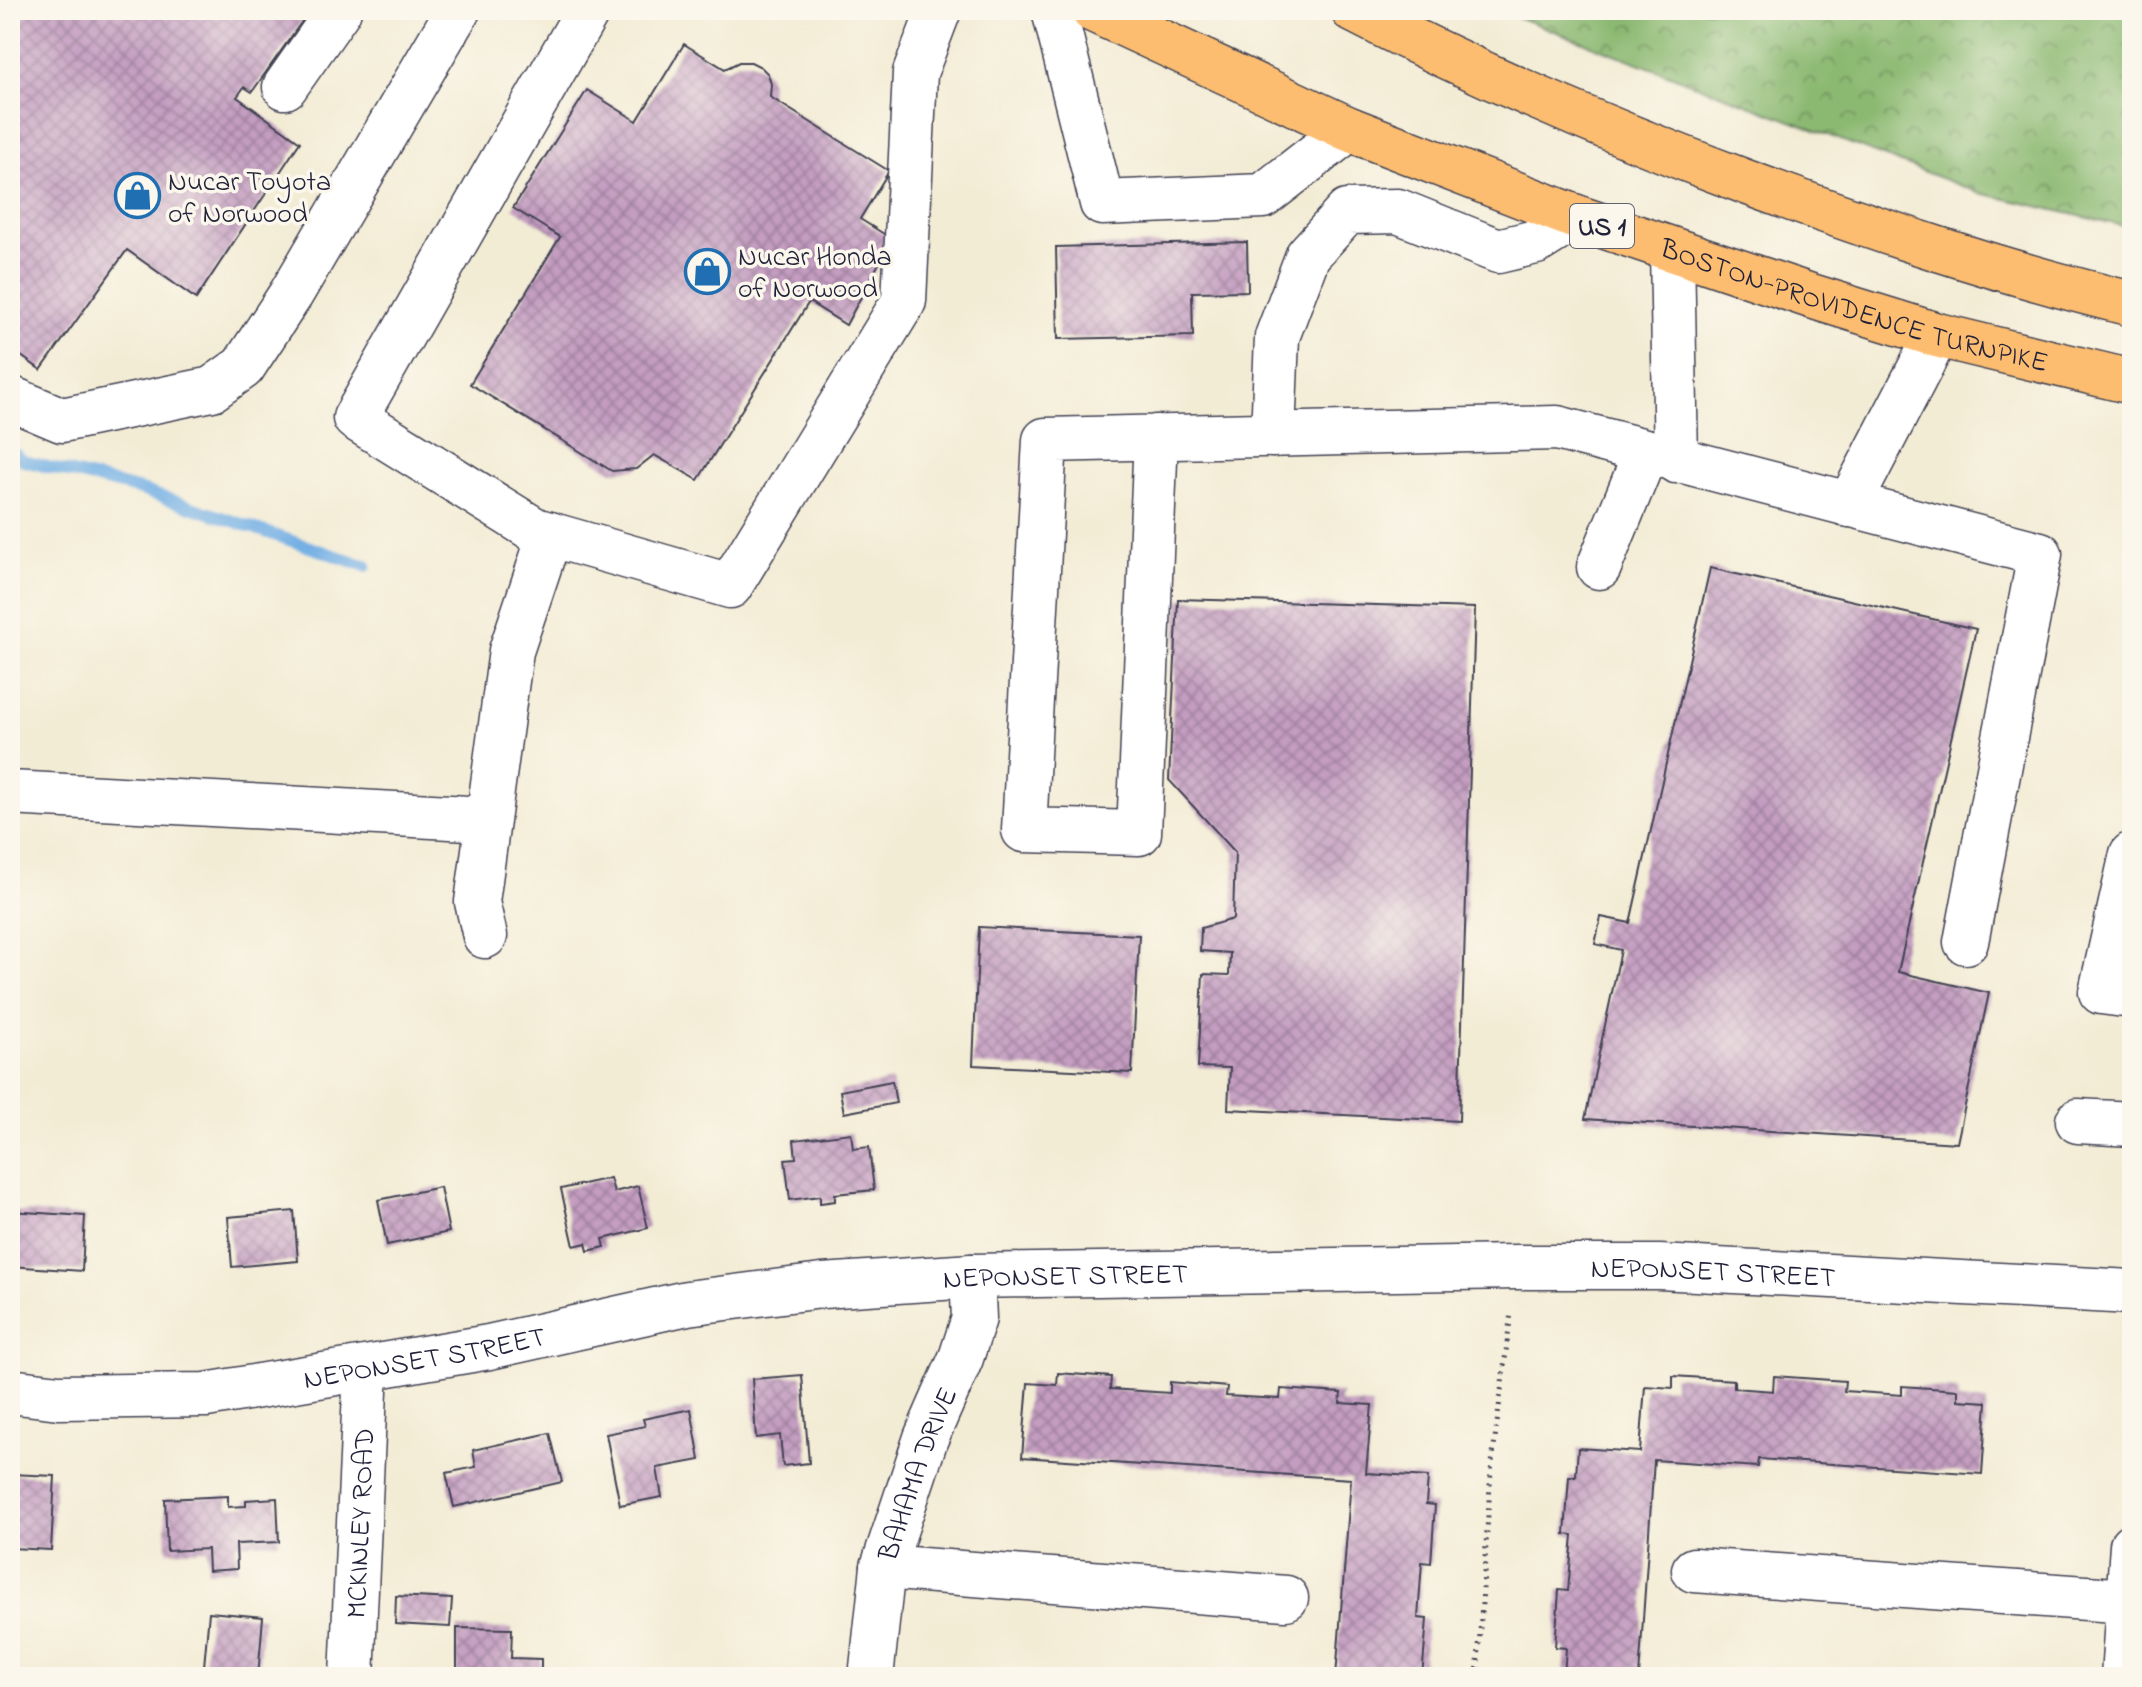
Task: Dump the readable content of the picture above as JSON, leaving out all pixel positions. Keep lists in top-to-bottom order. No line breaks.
{"streets":{"main road":["US 1","BOSTON-PROVIDENCE TURNPIKE"],"street":["NEPONSET STREET","BAHAMA DRIVE","MCKINLEY ROAD"]},"crossings":[["NEPONSET STREET","BAHAMA DRIVE"],["NEPONSET STREET","MCKINLEY ROAD"]],"places":{"shop":["Nucar Toyota of Norwood","Nucar Honda of Norwood"]}}
